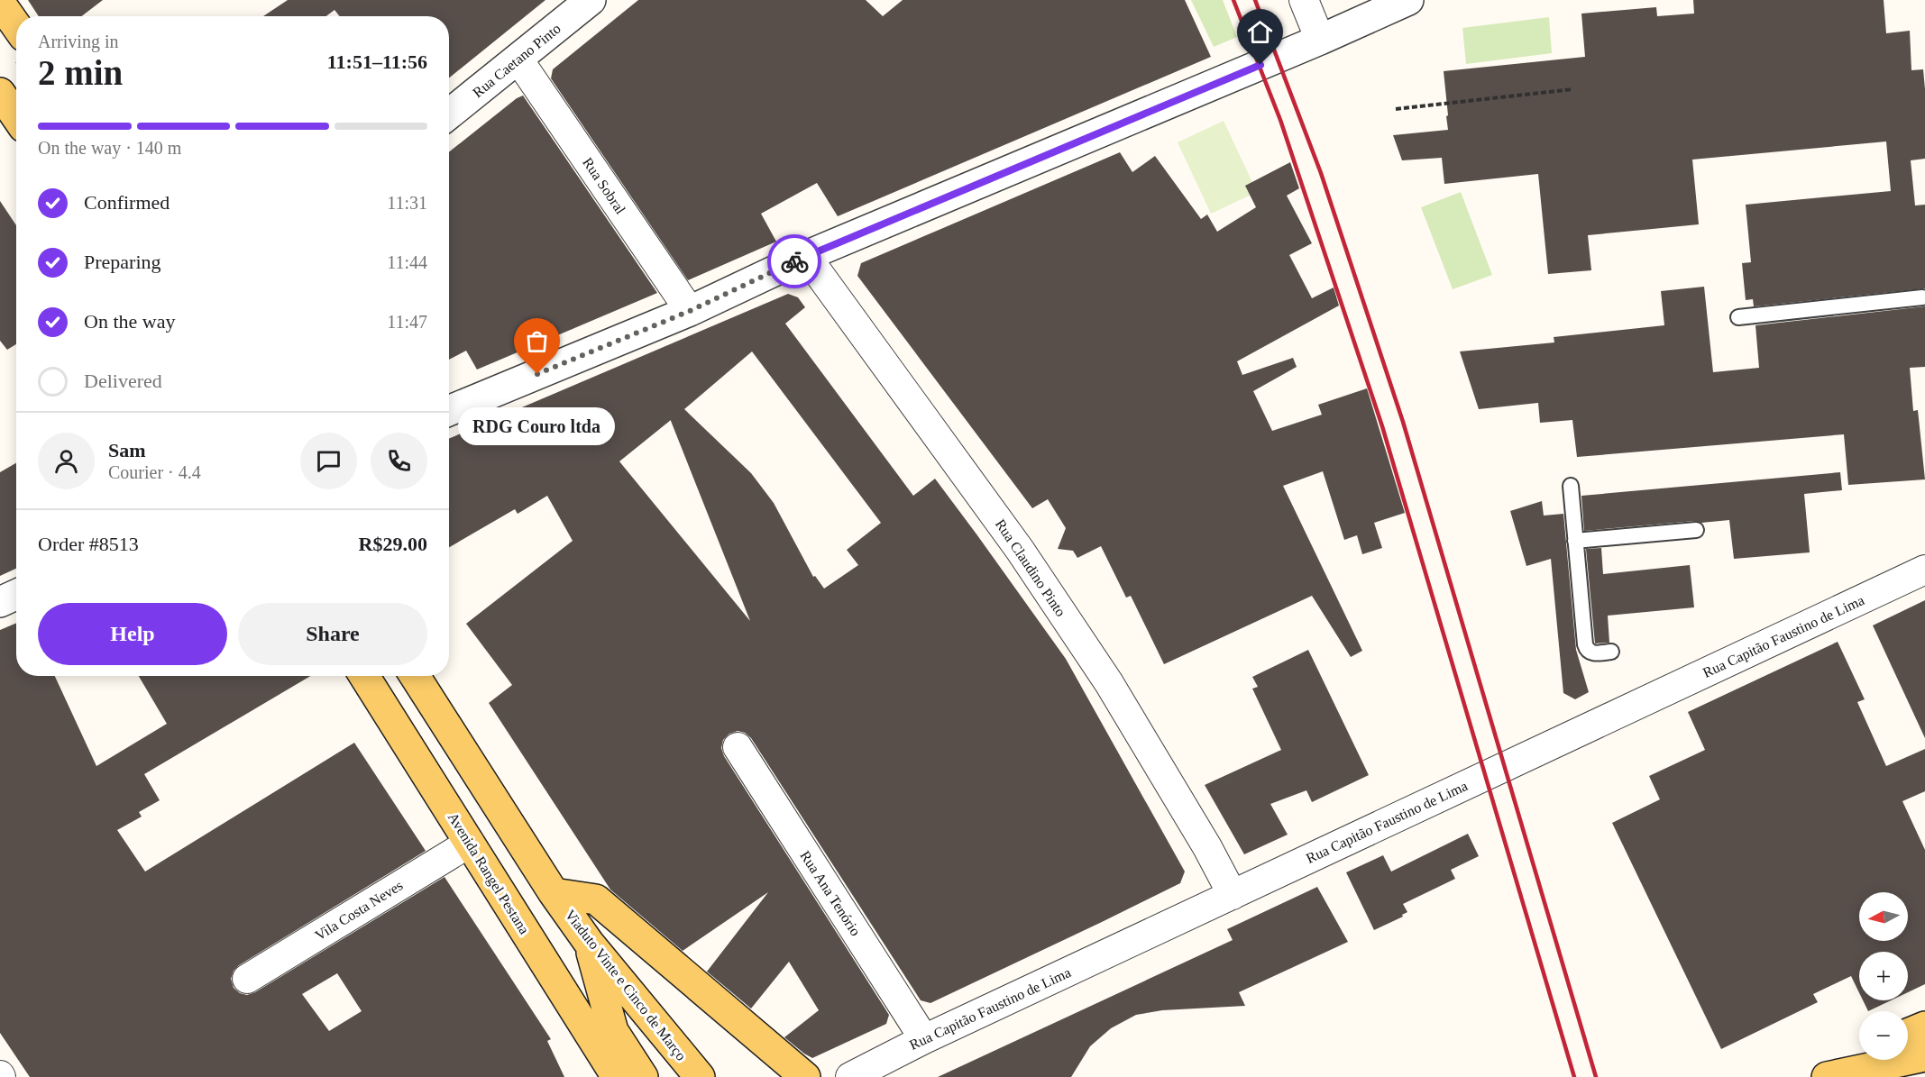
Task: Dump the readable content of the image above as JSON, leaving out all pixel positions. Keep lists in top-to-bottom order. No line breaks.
{"streets":{"main road":["Avenida Rangel Pestana","Viaduto Vinte e Cinco de Março"],"street":["Rua Caetano Pinto","Rua Sobral","Rua Claudino Pinto","Rua Capitão Faustino de Lima","Rua Ana Tenório","Vila Costa Neves"]},"crossings":[["Rua Caetano Pinto","Rua Sobral"],["Rua Claudino Pinto","Rua Capitão Faustino de Lima"],["Rua Capitão Faustino de Lima","Rua Ana Tenório"],["Avenida Rangel Pestana","Vila Costa Neves"]],"places":["RDG Couro ltda"],"north":"left","page":{"heading":["2 min","Arriving in","11:51–11:56"],"panel":["Sam","Courier · 4.4","Order #8513","R$29.00"],"bar":"On the way · 140 m","list":[["Confirmed","11:31"],["Preparing","11:44"],["On the way","11:47"],"Delivered"],"bubble":"RDG Couro ltda","buttons":["Help","Share"],"map_buttons":["+","−"]}}
